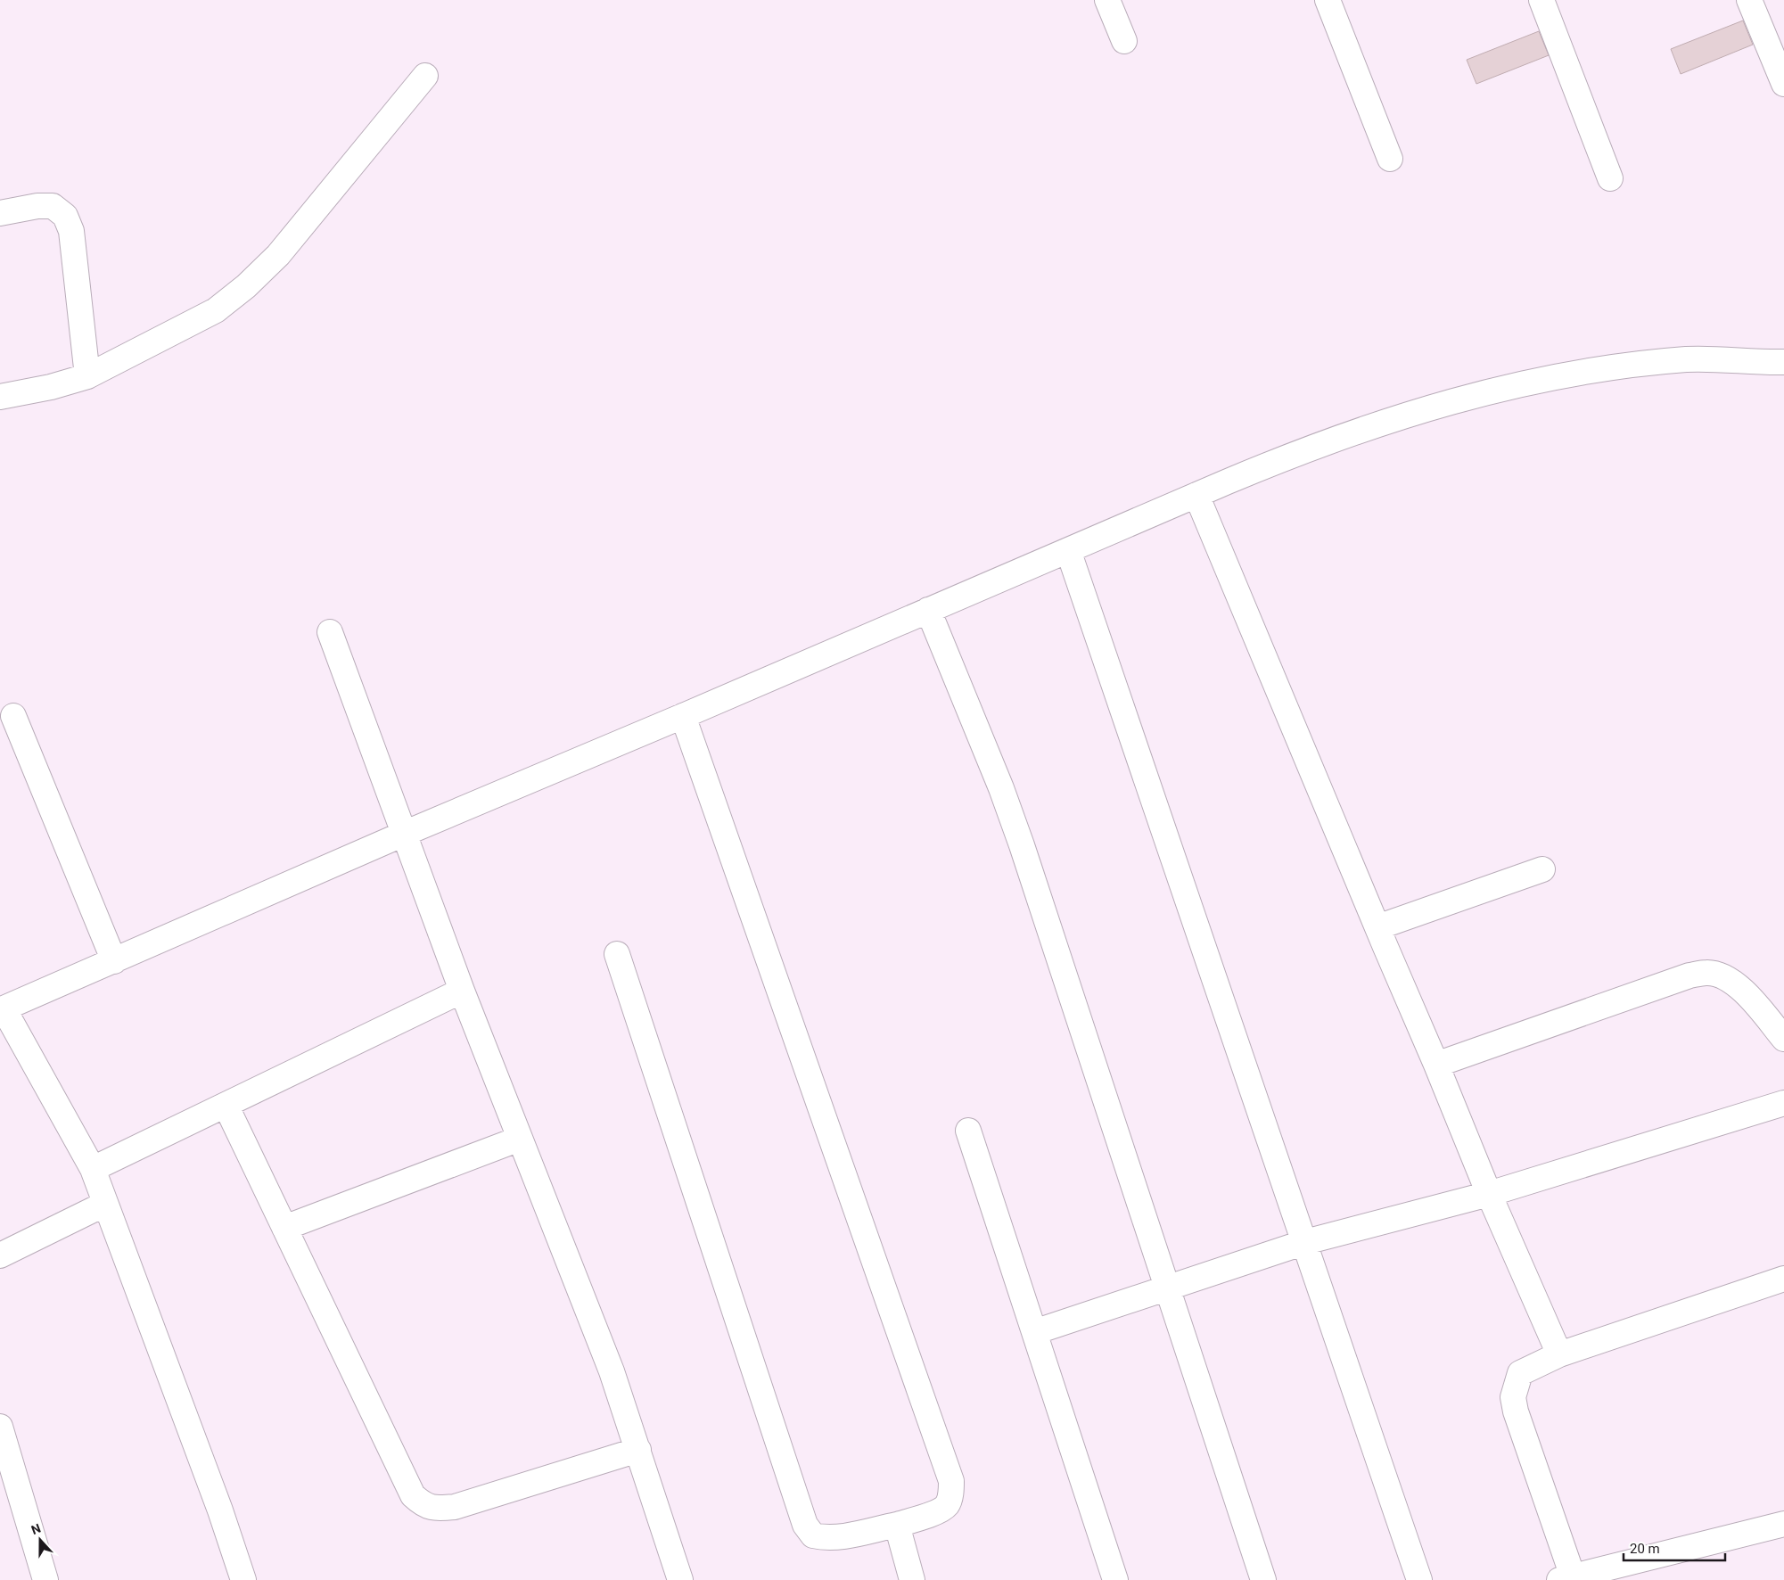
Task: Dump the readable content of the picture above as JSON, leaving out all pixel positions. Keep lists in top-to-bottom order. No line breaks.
{"scale_bar":"20 m","north":"top"}
